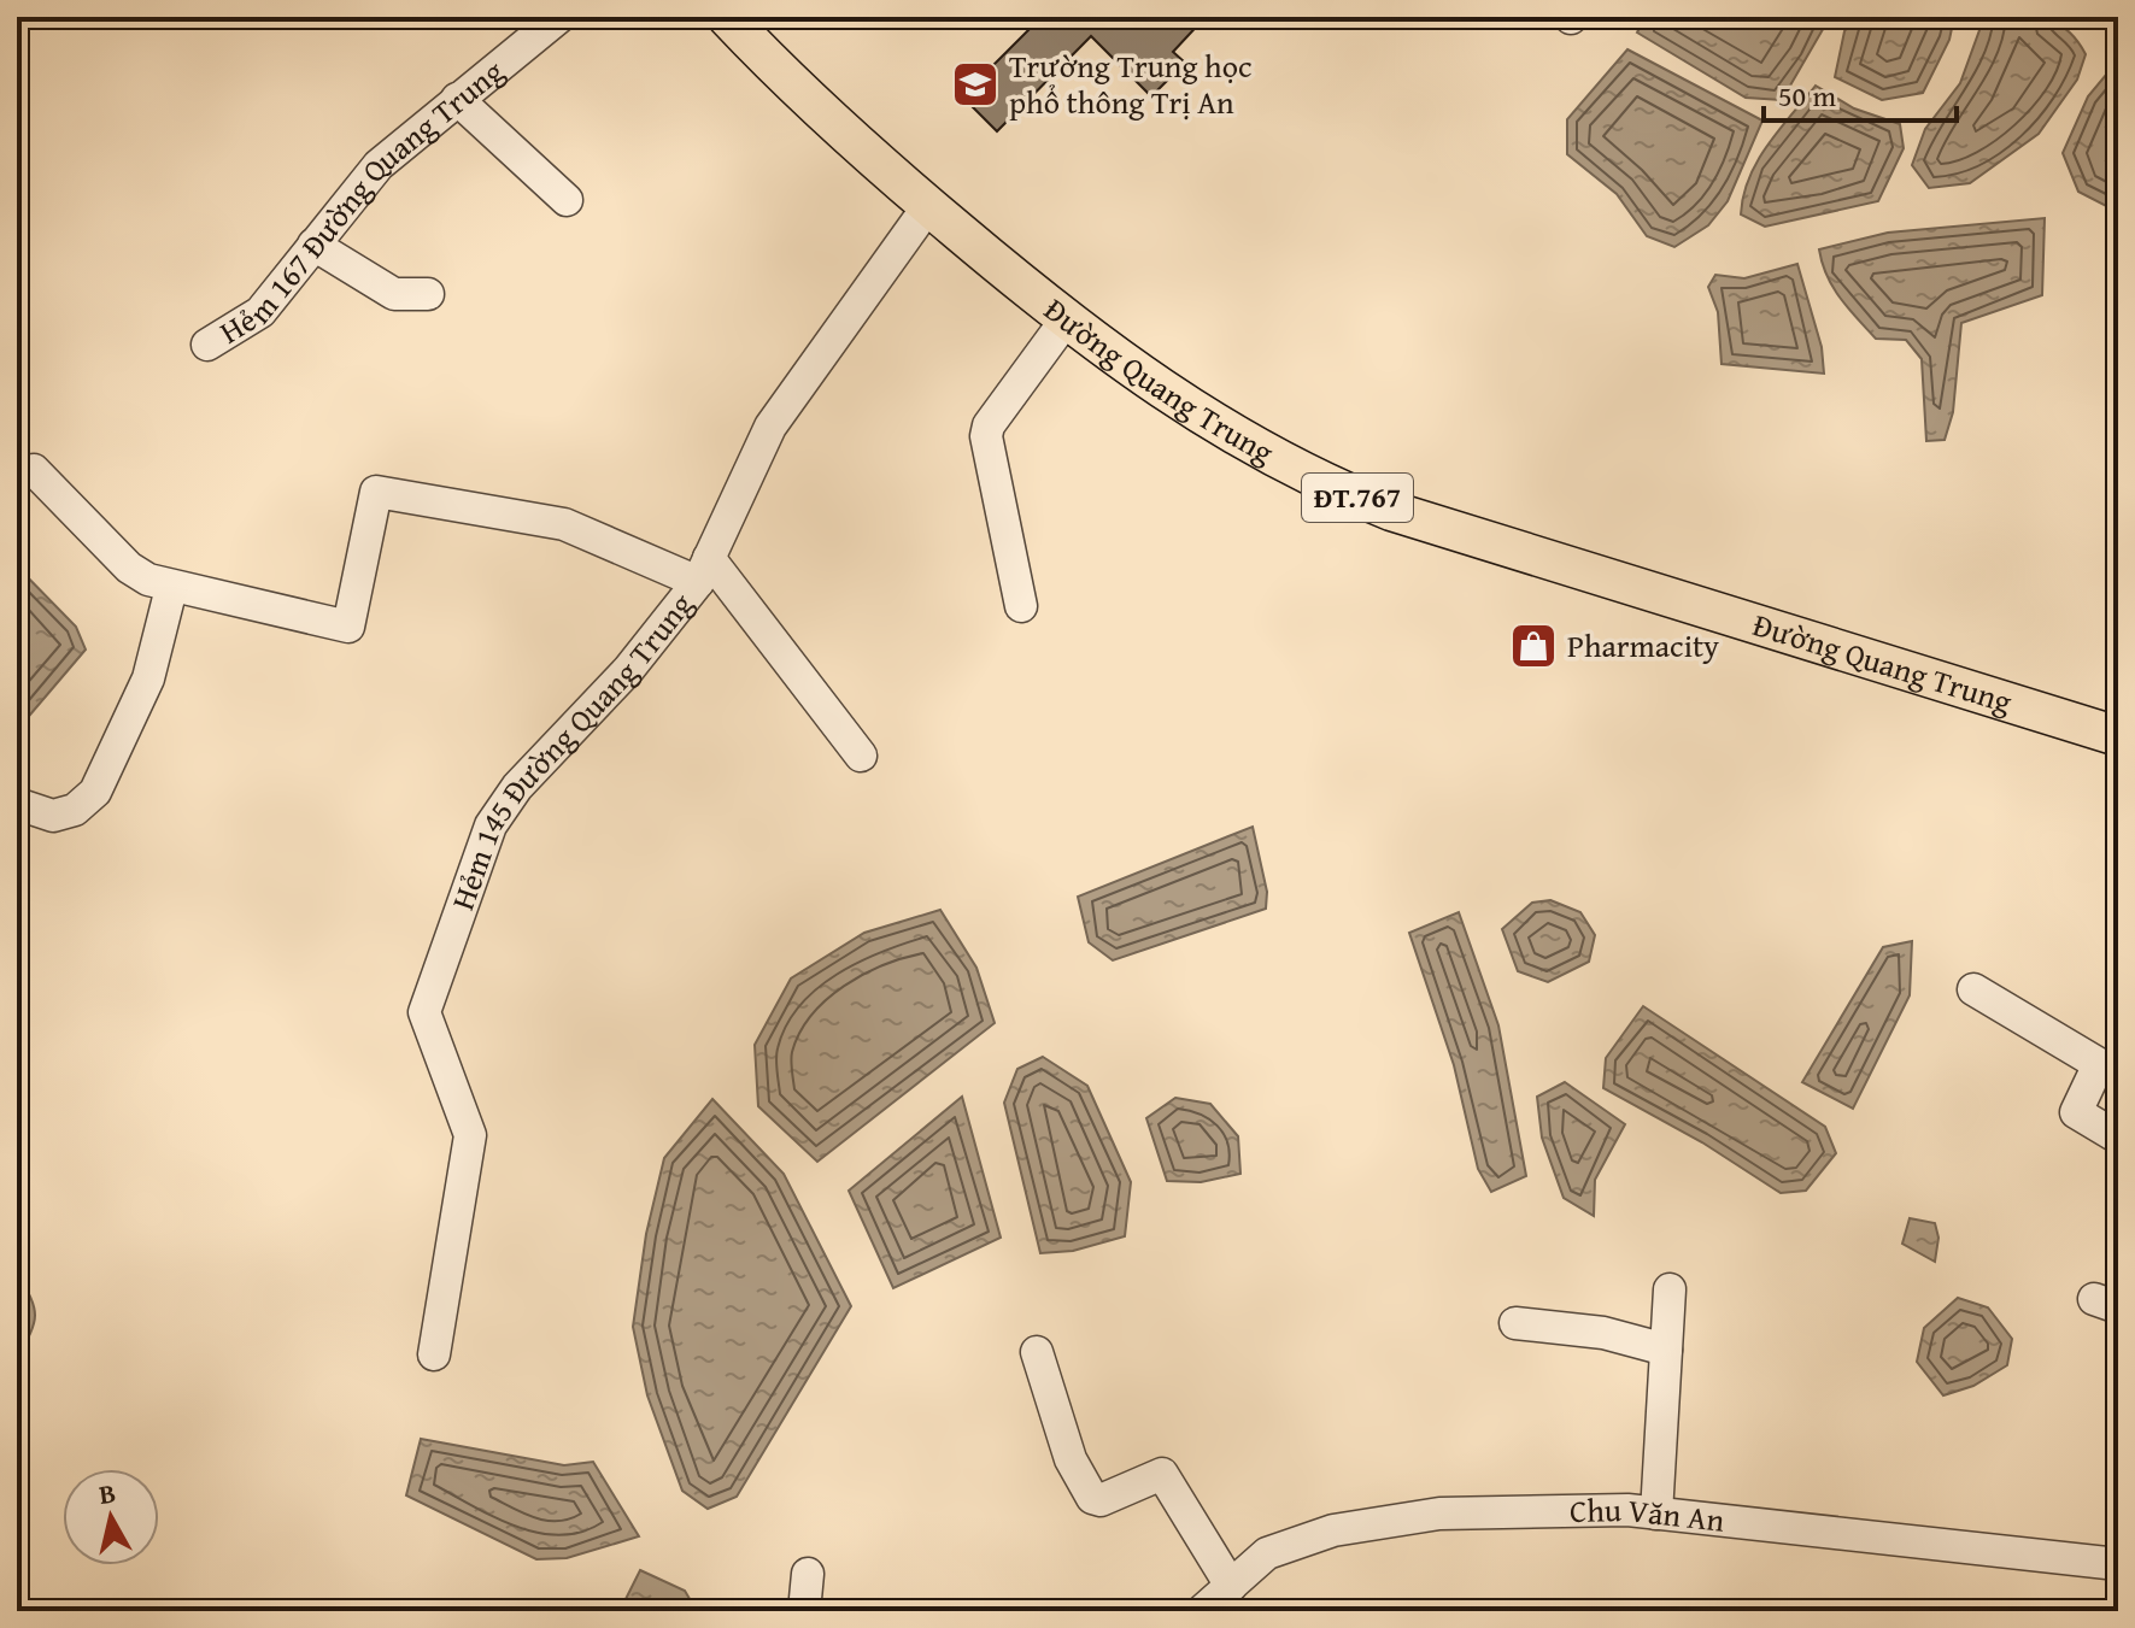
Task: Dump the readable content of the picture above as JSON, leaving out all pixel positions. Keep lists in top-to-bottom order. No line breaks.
{"streets":{"main road":["Đường Quang Trung","ĐT.767"],"street":["Hẻm 167 Đường Quang Trung","Hẻm 145 Đường Quang Trung","Chu Văn An"]},"crossings":[["Đường Quang Trung","Hẻm 145 Đường Quang Trung"]],"places":{"school or university":["Trường Trung học phổ thông Trị An"],"shop":["Pharmacity"]},"scale_bar":"50 m","north":"top"}
